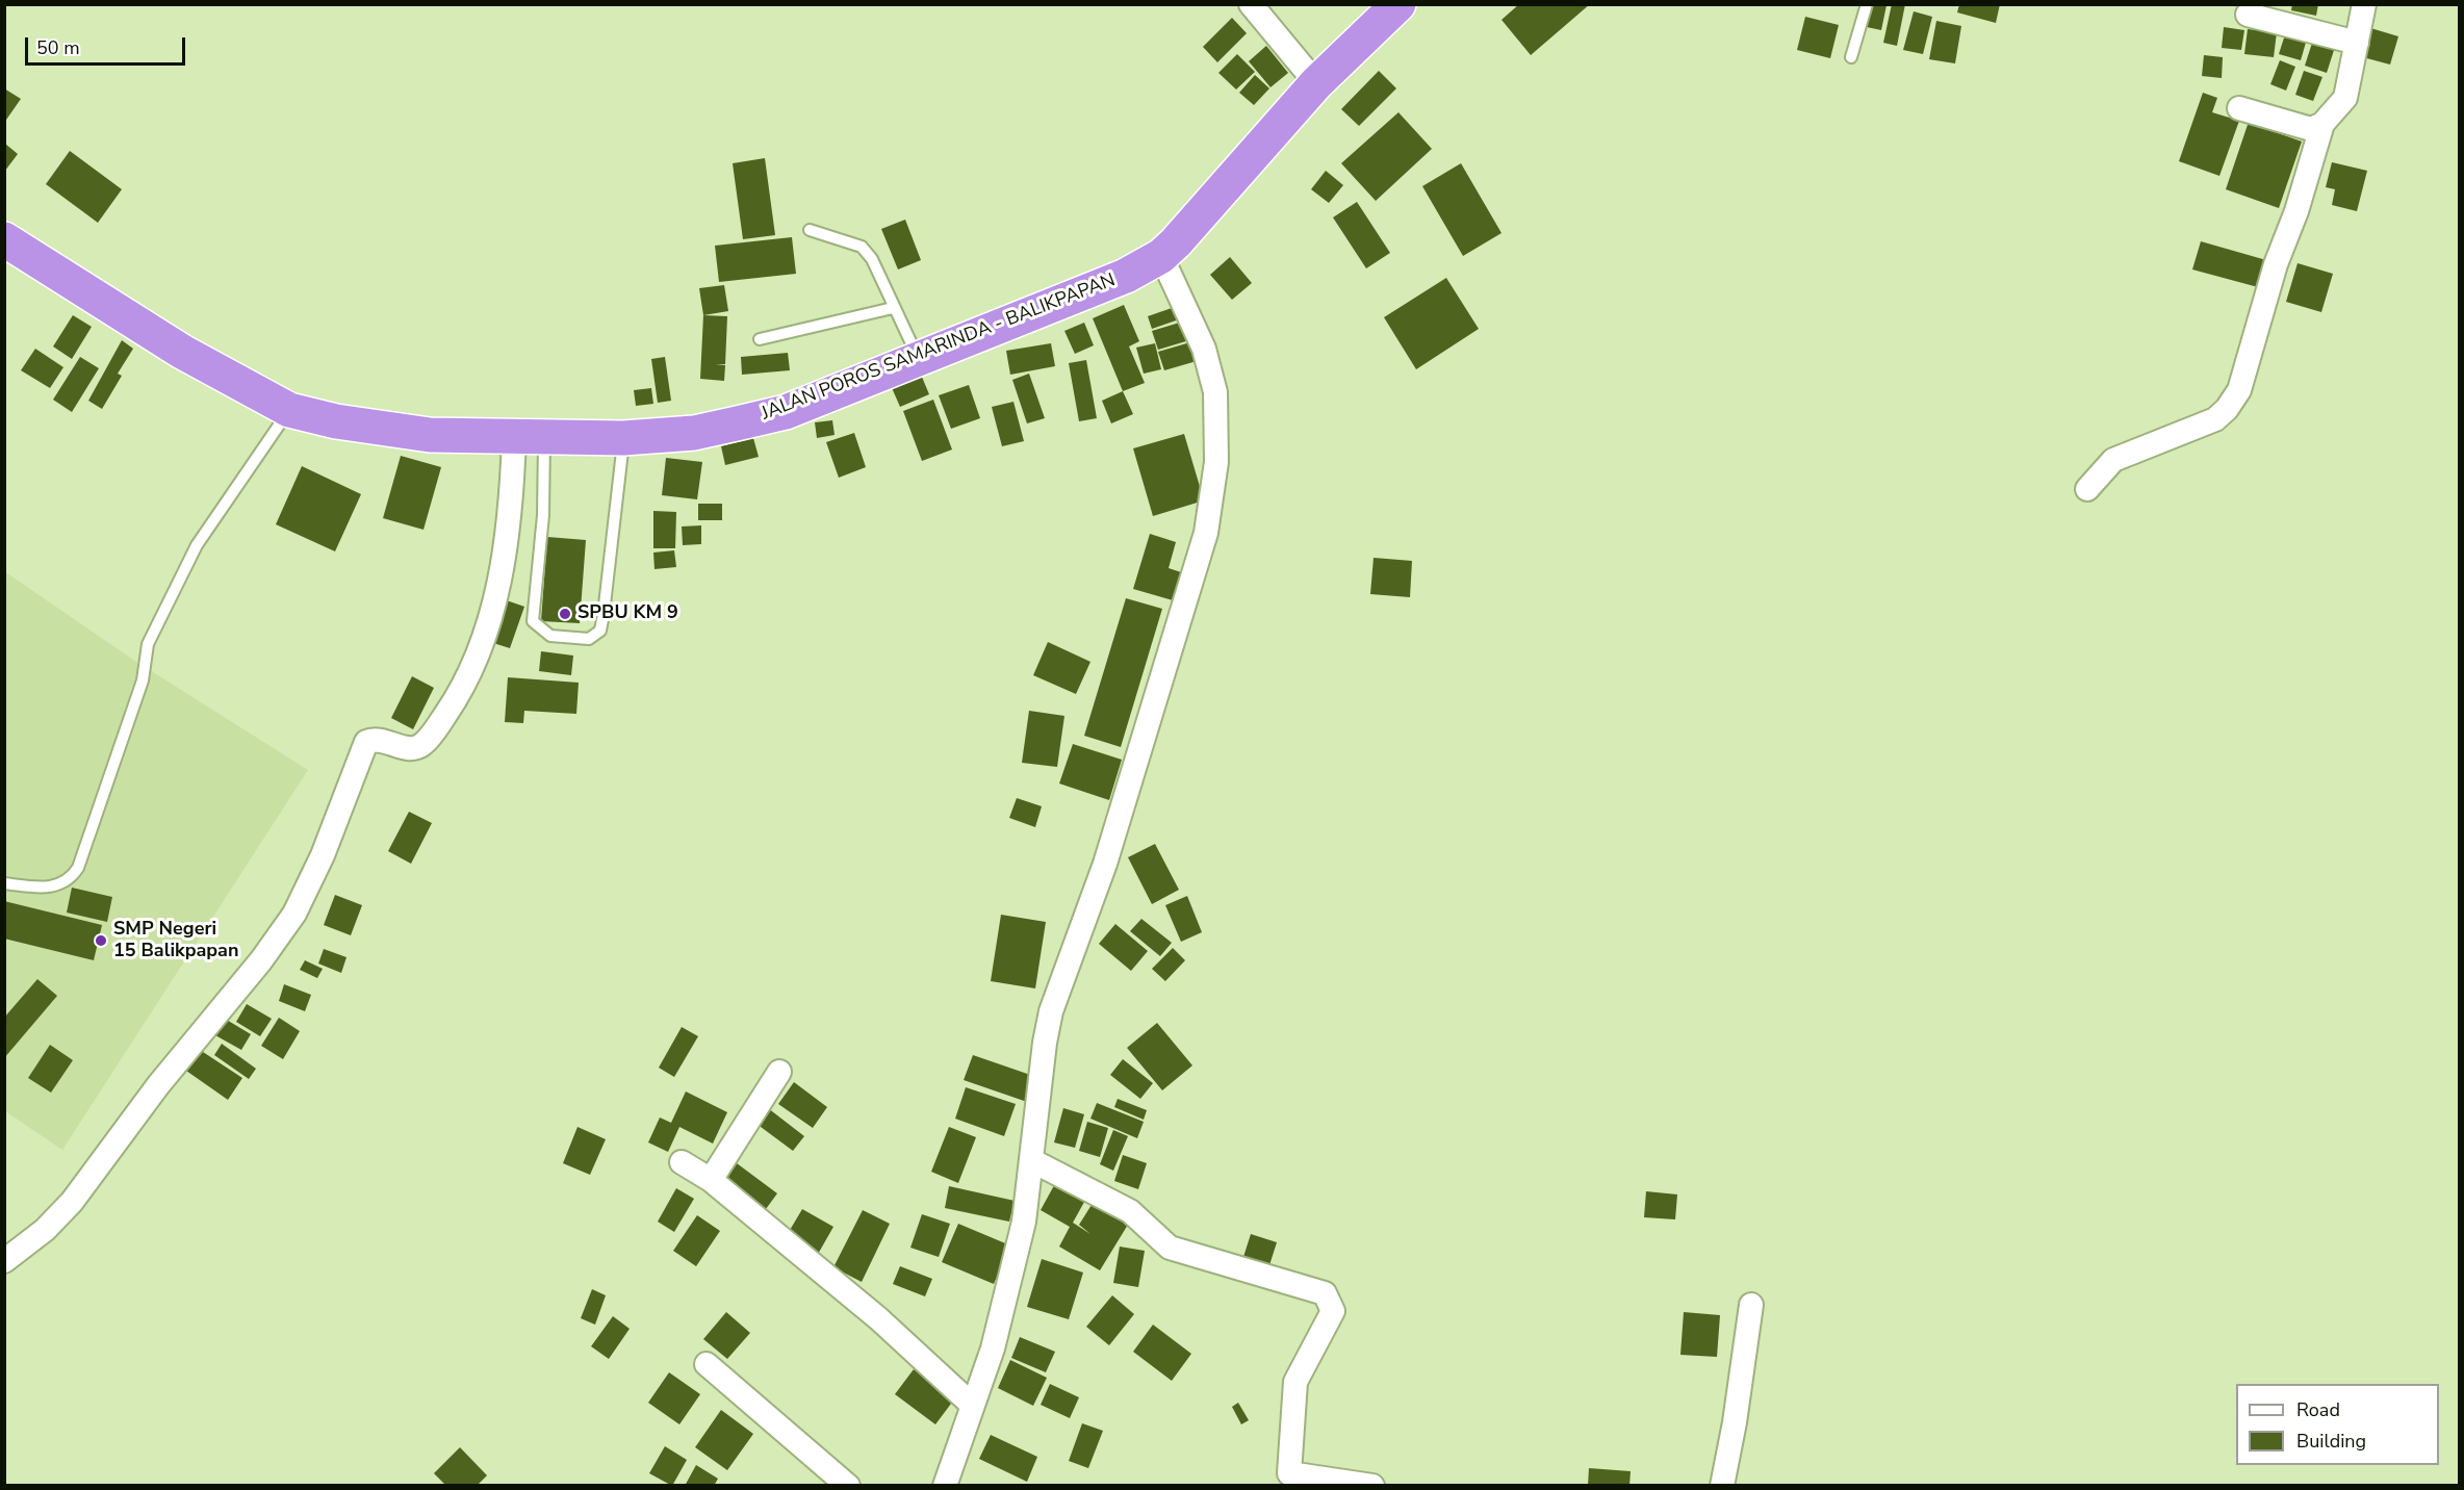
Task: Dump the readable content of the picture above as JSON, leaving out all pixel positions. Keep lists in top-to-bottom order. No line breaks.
{"streets":{"highway":["JALAN POROS SAMARINDA - BALIKPAPAN"]},"places":["SPBU KM 9","SMP Negeri 15 Balikpapan"],"legend":["Road","Building"],"scale_bar":"50 m"}
